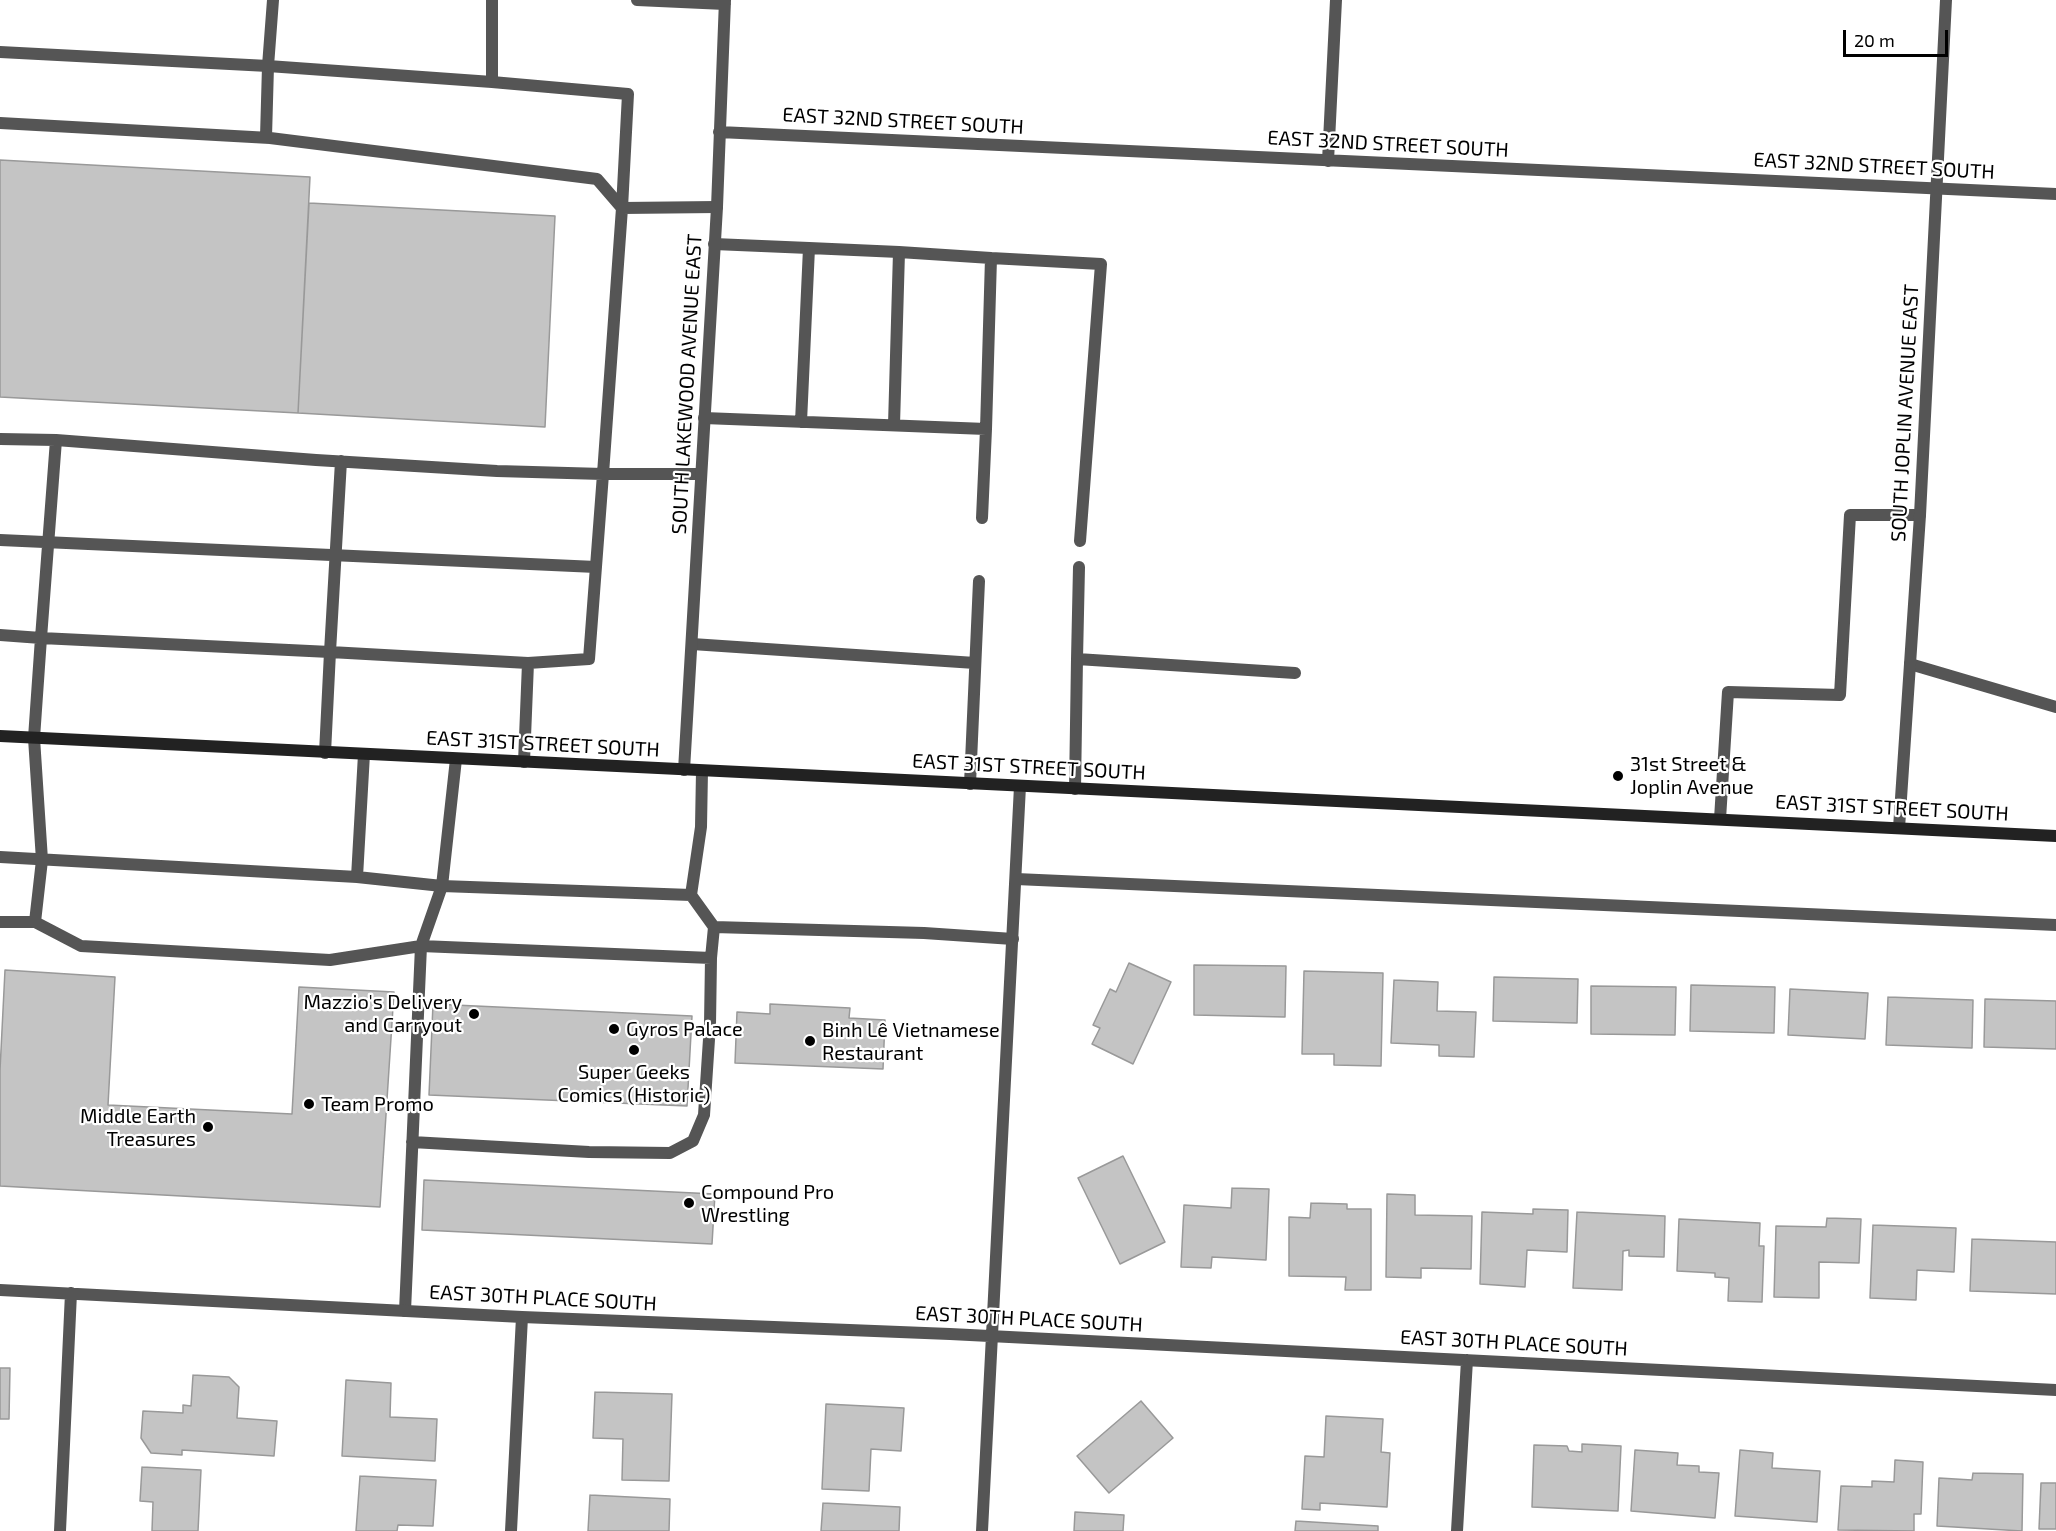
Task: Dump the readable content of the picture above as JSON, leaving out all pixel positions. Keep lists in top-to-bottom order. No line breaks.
{"streets":{"main road":["EAST 31ST STREET SOUTH"],"street":["EAST 32ND STREET SOUTH","SOUTH LAKEWOOD AVENUE EAST","SOUTH JOPLIN AVENUE EAST","EAST 30TH PLACE SOUTH"]},"crossings":[["EAST 32ND STREET SOUTH","SOUTH LAKEWOOD AVENUE EAST"],["EAST 32ND STREET SOUTH","SOUTH JOPLIN AVENUE EAST"],["SOUTH LAKEWOOD AVENUE EAST","EAST 31ST STREET SOUTH"],["SOUTH JOPLIN AVENUE EAST","EAST 31ST STREET SOUTH"]],"places":["31st Street & Joplin Avenue","Mazzio's Delivery and Carryout","Gyros Palace","Binh Lê Vietnamese Restaurant","Super Geeks Comics (Historic)","Team Promo","Middle Earth Treasures","Compound Pro Wrestling"],"scale_bar":"20 m"}
